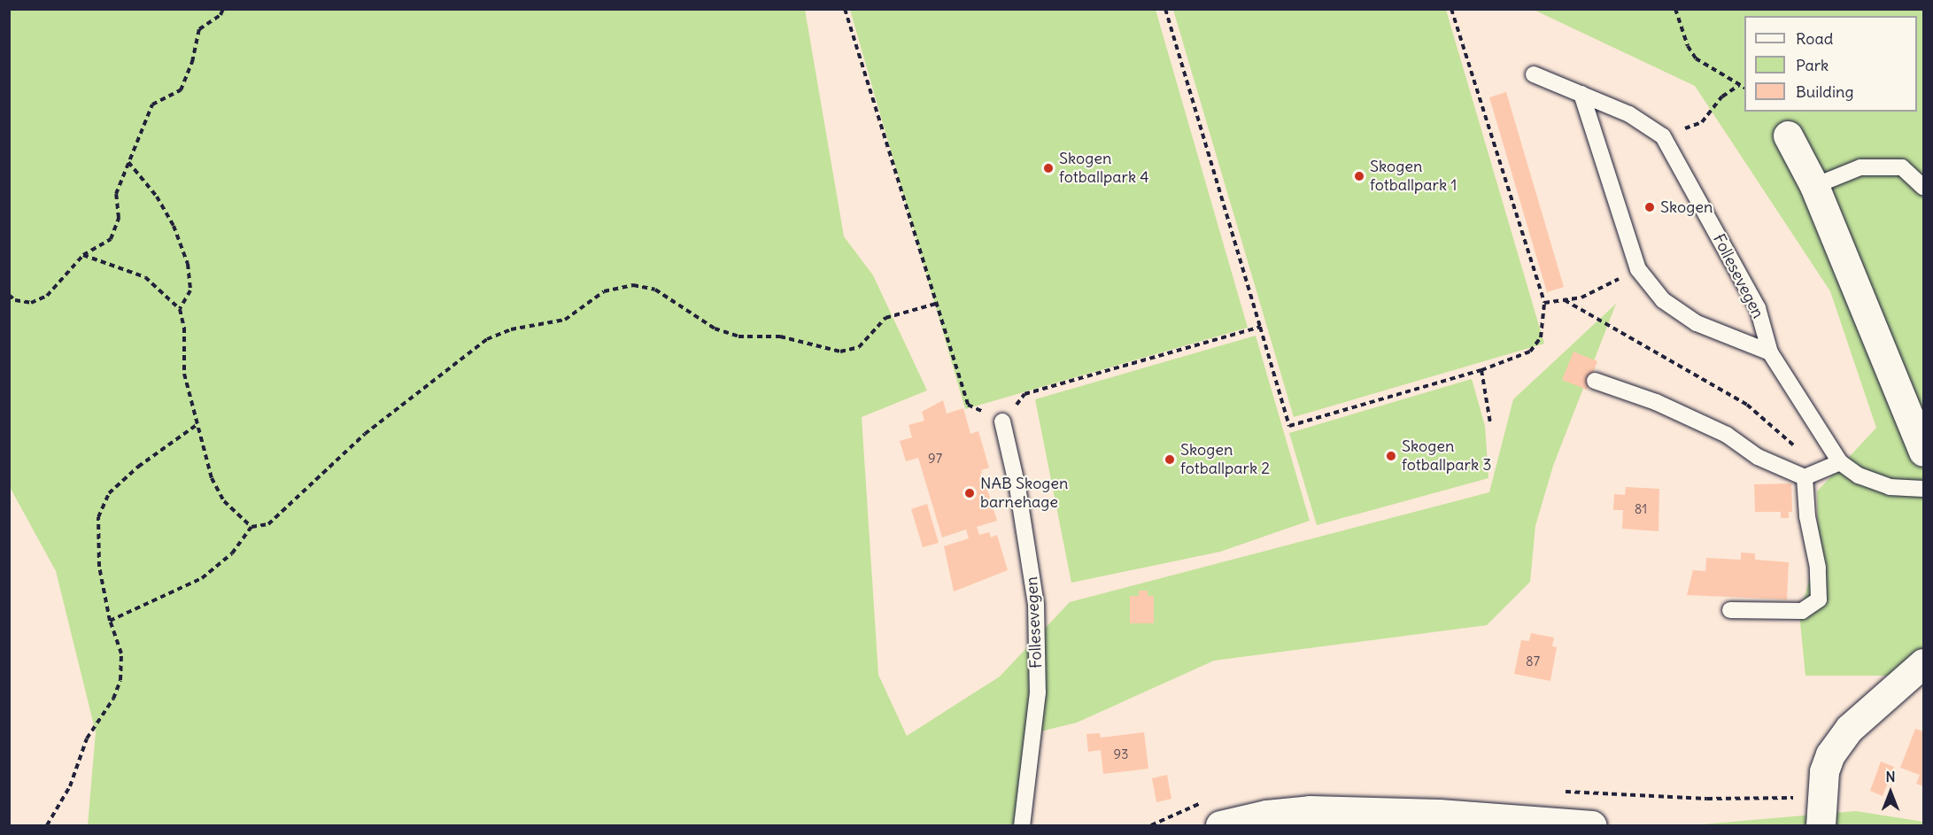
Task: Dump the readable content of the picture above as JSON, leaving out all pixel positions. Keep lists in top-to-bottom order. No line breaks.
{"streets":{"lane":["Follesevegen"]},"places":["Skogen fotballpark 4","Skogen fotballpark 1","Skogen","Skogen fotballpark 3","Skogen fotballpark 2","NAB Skogen barnehage"],"house_numbers":["97","81","87","93"],"legend":["Road","Park","Building"],"north":"top"}
